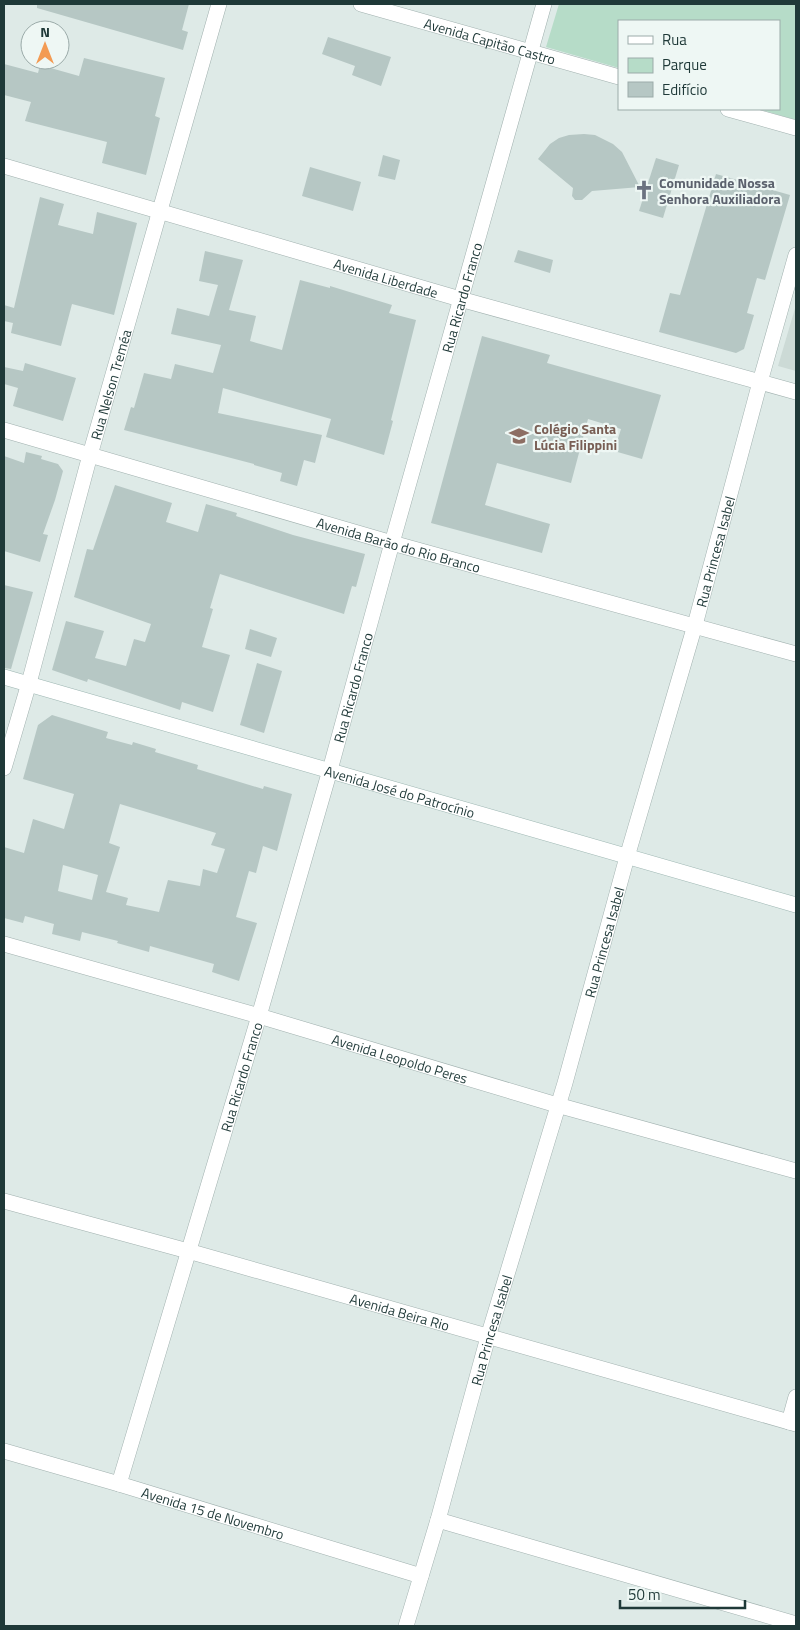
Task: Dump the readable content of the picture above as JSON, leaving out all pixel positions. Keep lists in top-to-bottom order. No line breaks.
{"streets":{"street":["Avenida Capitão Castro","Avenida Liberdade","Rua Ricardo Franco","Rua Nelson Treméa","Avenida Barão do Rio Branco","Rua Princesa Isabel","Avenida José do Patrocínio","Avenida Leopoldo Peres","Avenida Beira Rio","Avenida 15 de Novembro"]},"crossings":[["Avenida Capitão Castro","Rua Ricardo Franco"],["Avenida Liberdade","Rua Ricardo Franco"],["Avenida Liberdade","Rua Nelson Treméa"],["Avenida Liberdade","Rua Princesa Isabel"],["Rua Ricardo Franco","Avenida Barão do Rio Branco"],["Rua Ricardo Franco","Avenida José do Patrocínio"],["Rua Ricardo Franco","Avenida Leopoldo Peres"],["Rua Ricardo Franco","Avenida Beira Rio"],["Rua Ricardo Franco","Avenida 15 de Novembro"],["Rua Nelson Treméa","Avenida Barão do Rio Branco"],["Rua Nelson Treméa","Avenida José do Patrocínio"],["Avenida Barão do Rio Branco","Rua Princesa Isabel"],["Rua Princesa Isabel","Avenida José do Patrocínio"],["Rua Princesa Isabel","Avenida Leopoldo Peres"],["Rua Princesa Isabel","Avenida Beira Rio"],["Rua Princesa Isabel","Avenida 15 de Novembro"]],"places":{"church":["Comunidade Nossa Senhora Auxiliadora"],"school or university":["Colégio Santa Lúcia Filippini"]},"legend":["Rua","Parque","Edifício"],"scale_bar":"50 m","north":"top"}
